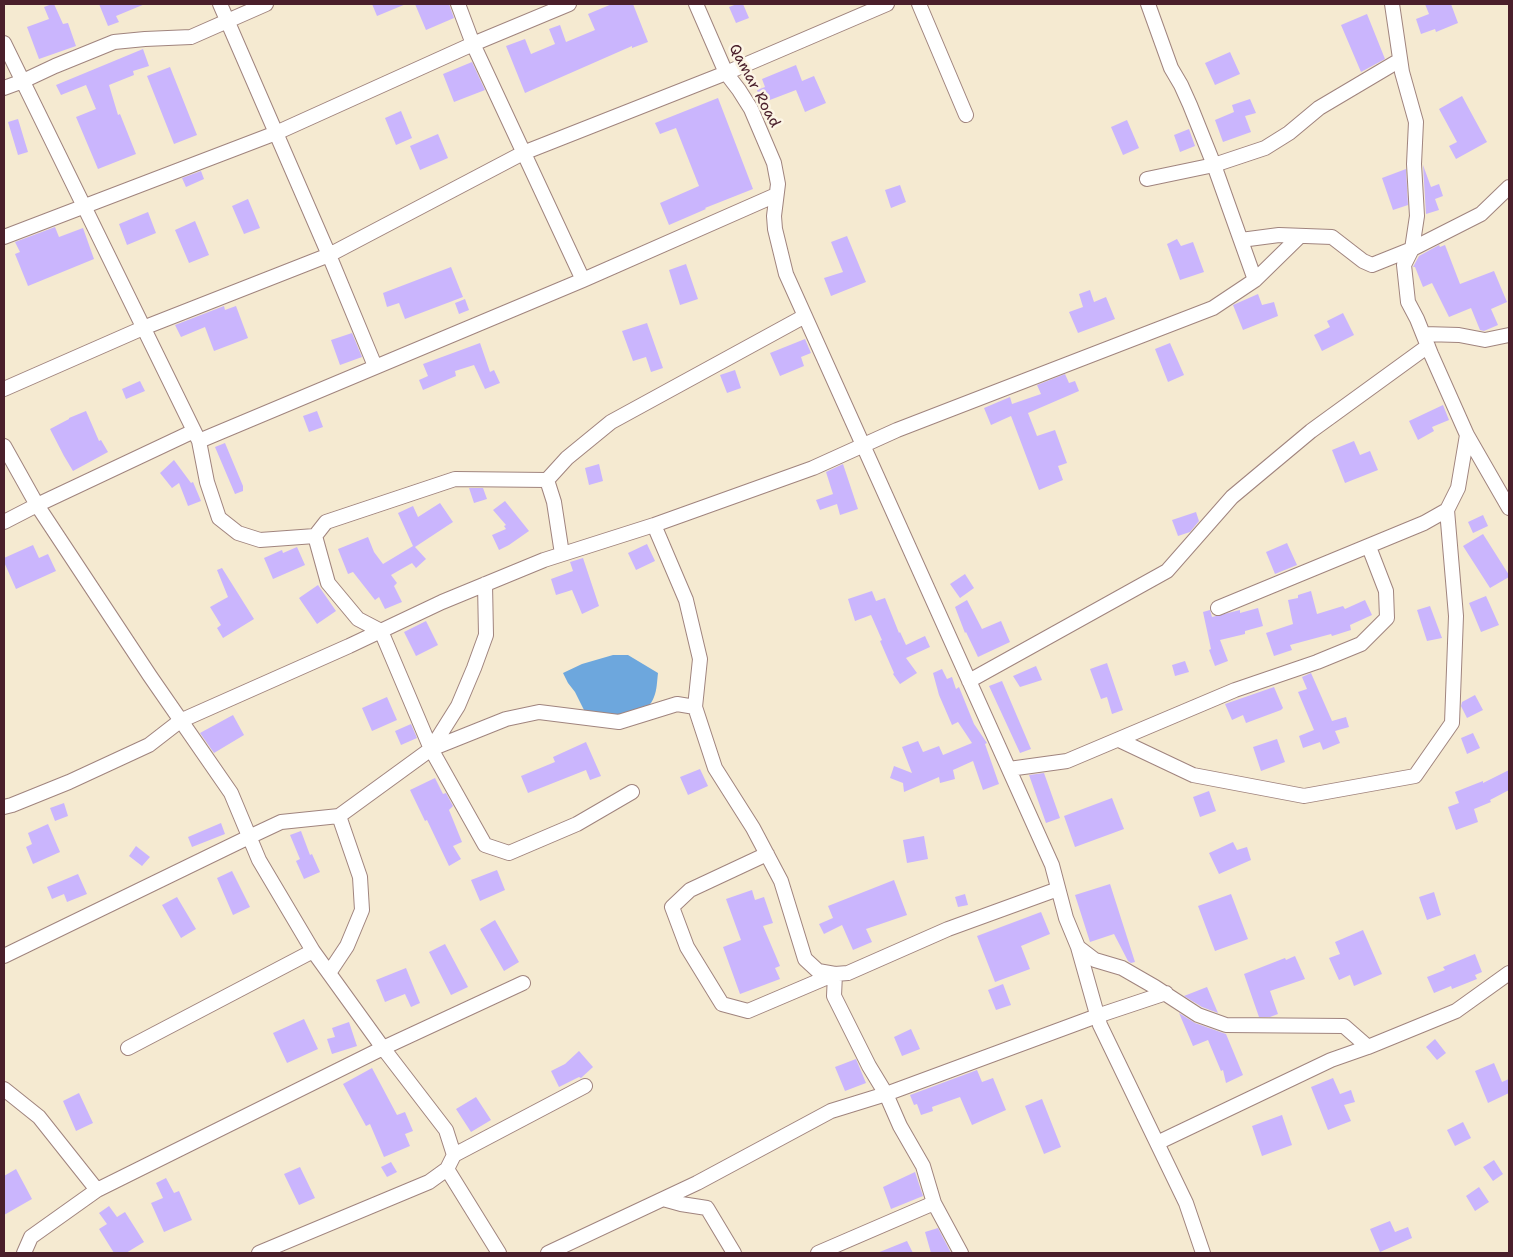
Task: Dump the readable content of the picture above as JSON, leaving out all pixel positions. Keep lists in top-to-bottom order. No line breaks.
{"streets":{"street":["Qamar Road"]}}
